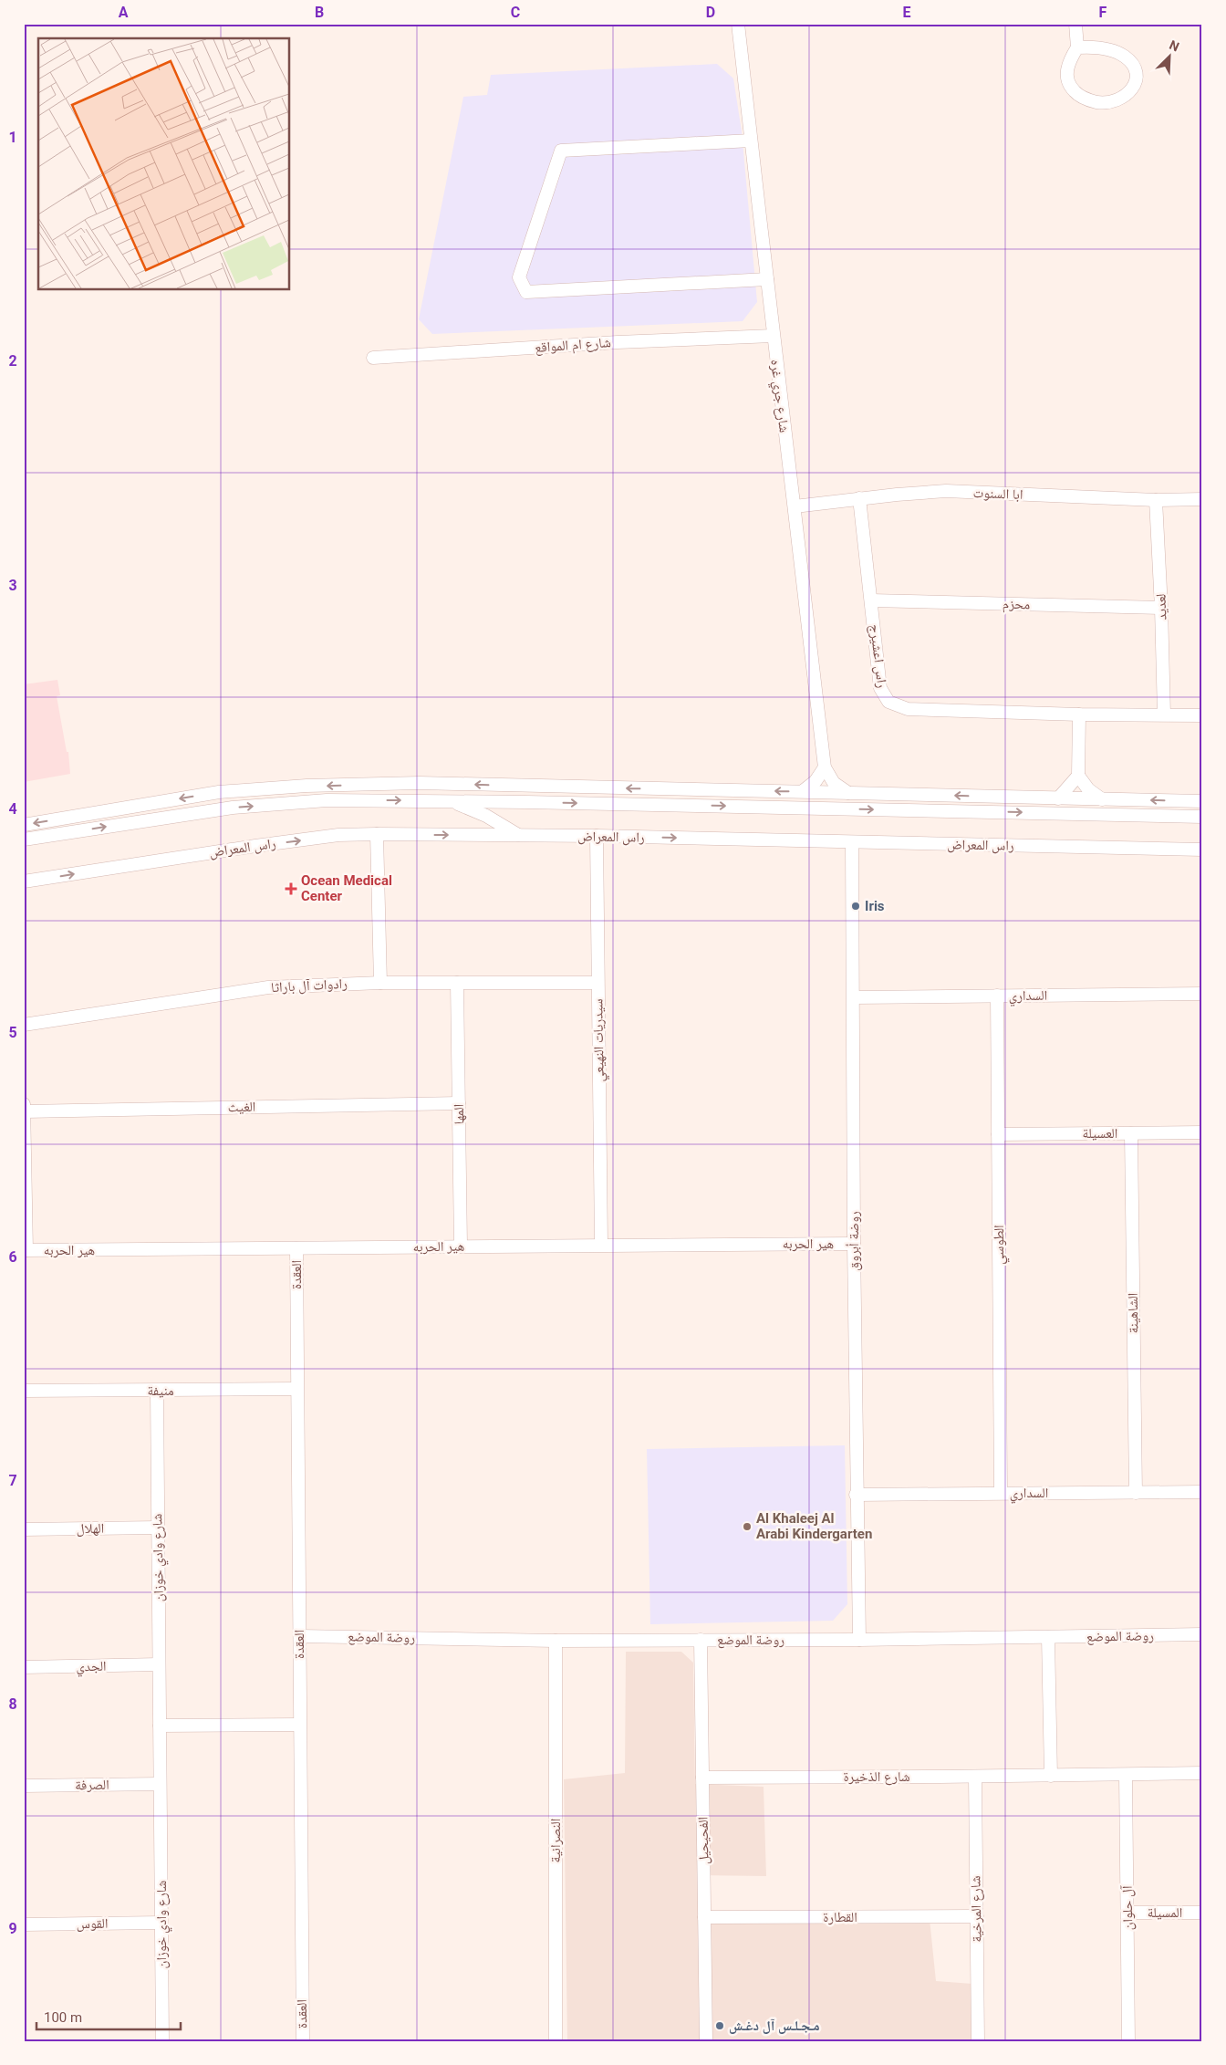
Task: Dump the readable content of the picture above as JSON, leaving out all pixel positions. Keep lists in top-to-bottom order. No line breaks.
{"streets":{"street":["شارع ام المواقع","شارع جري غره","ابا السنوت","محزم","لعديد","راس اعشيرج","راس المعراض","رادوات آل باراثا","السداري","سيدريات النهيعي","الغيث","المها","العسيلة","روضة أبروق","هير الحربه","الطوسي","العقدة","الشاهينة","منيفة","الهلال","شارع وادي خوزان","روضة الموضع","الجدي","شارع الذخيرة","الصرفة","النصرانية","الفحيحيل","آل حلوان","شارع المرخية","المسيلة","القطارة","القوس"]},"crossings":[["شارع ام المواقع","شارع جري غره"],["شارع جري غره","ابا السنوت"],["ابا السنوت","لعديد"],["ابا السنوت","راس اعشيرج"],["محزم","لعديد"],["محزم","راس اعشيرج"],["لعديد","راس اعشيرج"],["راس المعراض","سيدريات النهيعي"],["راس المعراض","روضة أبروق"],["رادوات آل باراثا","سيدريات النهيعي"],["رادوات آل باراثا","المها"],["السداري","روضة أبروق"],["السداري","الطوسي"],["السداري","الشاهينة"],["سيدريات النهيعي","هير الحربه"],["الغيث","المها"],["المها","هير الحربه"],["العسيلة","الطوسي"],["العسيلة","الشاهينة"],["روضة أبروق","هير الحربه"],["روضة أبروق","روضة الموضع"],["هير الحربه","العقدة"],["العقدة","منيفة"],["العقدة","روضة الموضع"],["منيفة","شارع وادي خوزان"],["الهلال","شارع وادي خوزان"],["شارع وادي خوزان","الجدي"],["شارع وادي خوزان","الصرفة"],["شارع وادي خوزان","القوس"],["روضة الموضع","النصرانية"],["روضة الموضع","الفحيحيل"],["شارع الذخيرة","الفحيحيل"],["شارع الذخيرة","آل حلوان"],["شارع الذخيرة","شارع المرخية"],["الفحيحيل","القطارة"],["آل حلوان","المسيلة"],["شارع المرخية","القطارة"]],"places":{"health":["Ocean Medical Center"],"other":["Iris","Al Khaleej Al Arabi Kindergarten","مـجـلـس آل دغـش"]},"scale_bar":"100 m","north":"top right","grid":{"columns":["A","B","C","D","E","F"],"rows":["1","2","3","4","5","6","7","8","9"]}}
